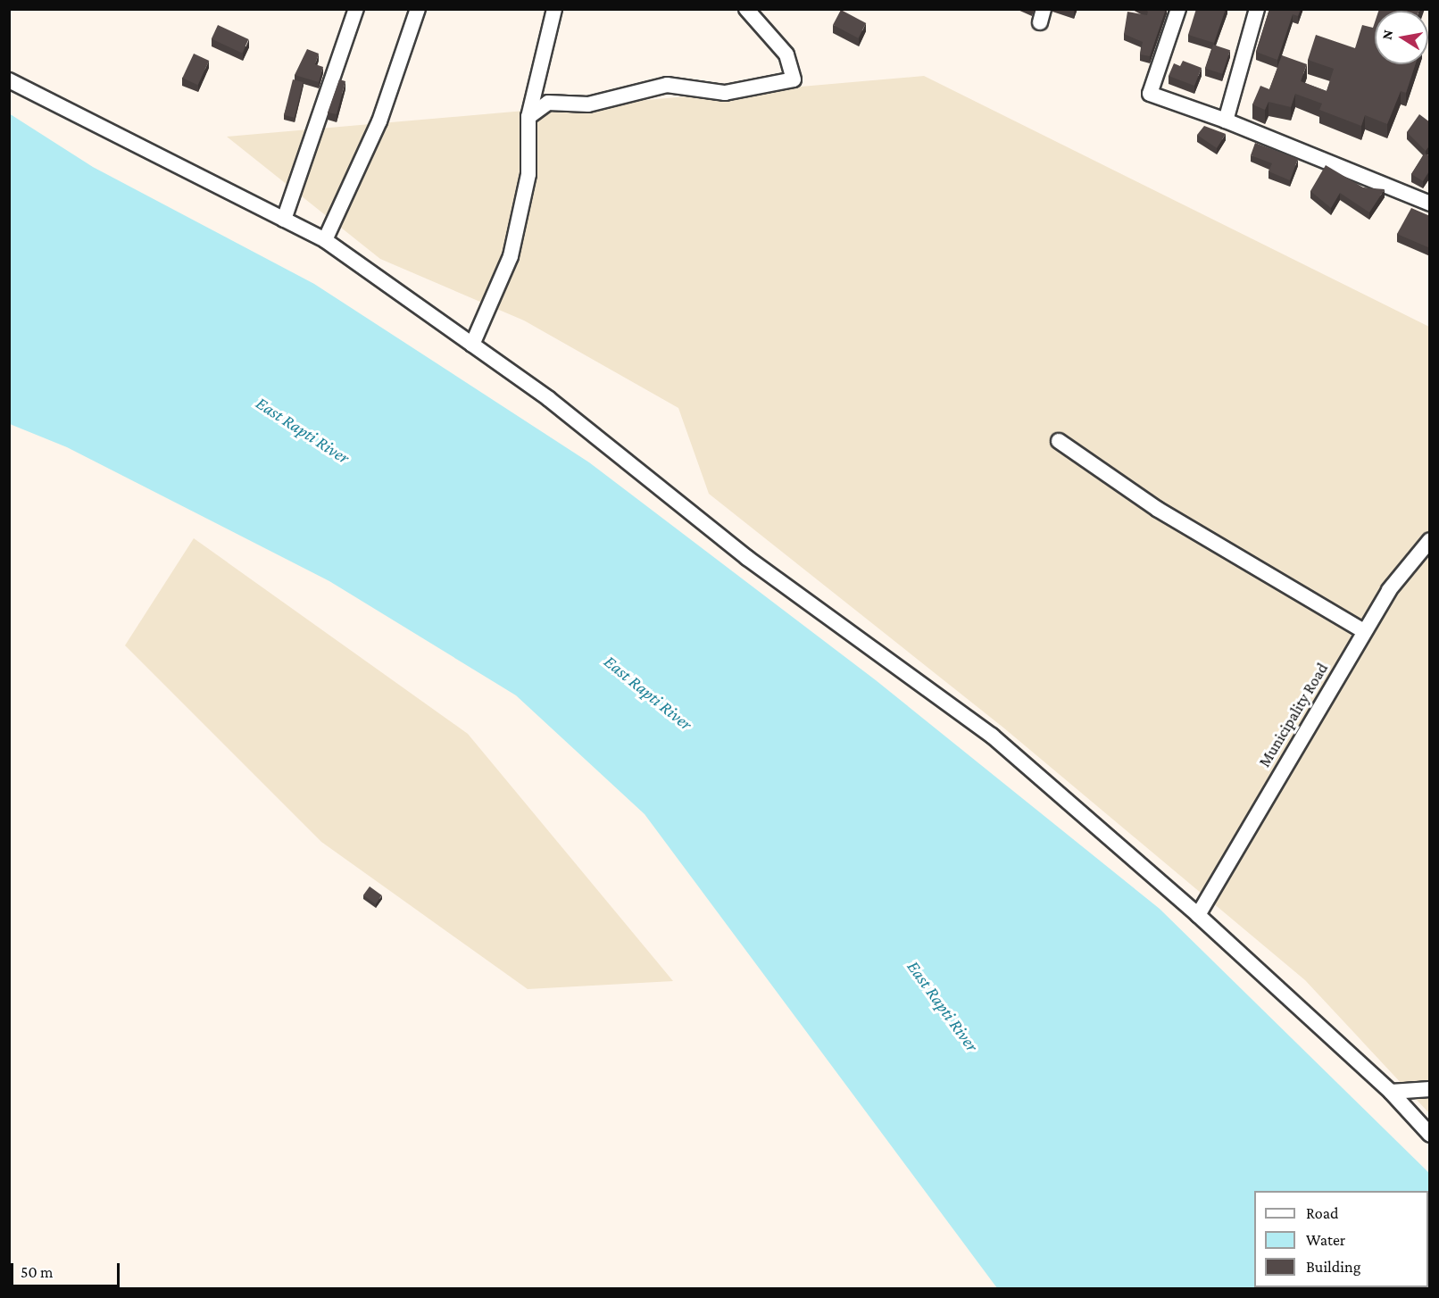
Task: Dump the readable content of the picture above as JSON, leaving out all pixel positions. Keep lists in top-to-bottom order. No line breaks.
{"streets":{"street":["Municipality Road"]},"water":["East Rapti River"],"legend":["Road","Water","Building"],"scale_bar":"50 m","north":"left"}
